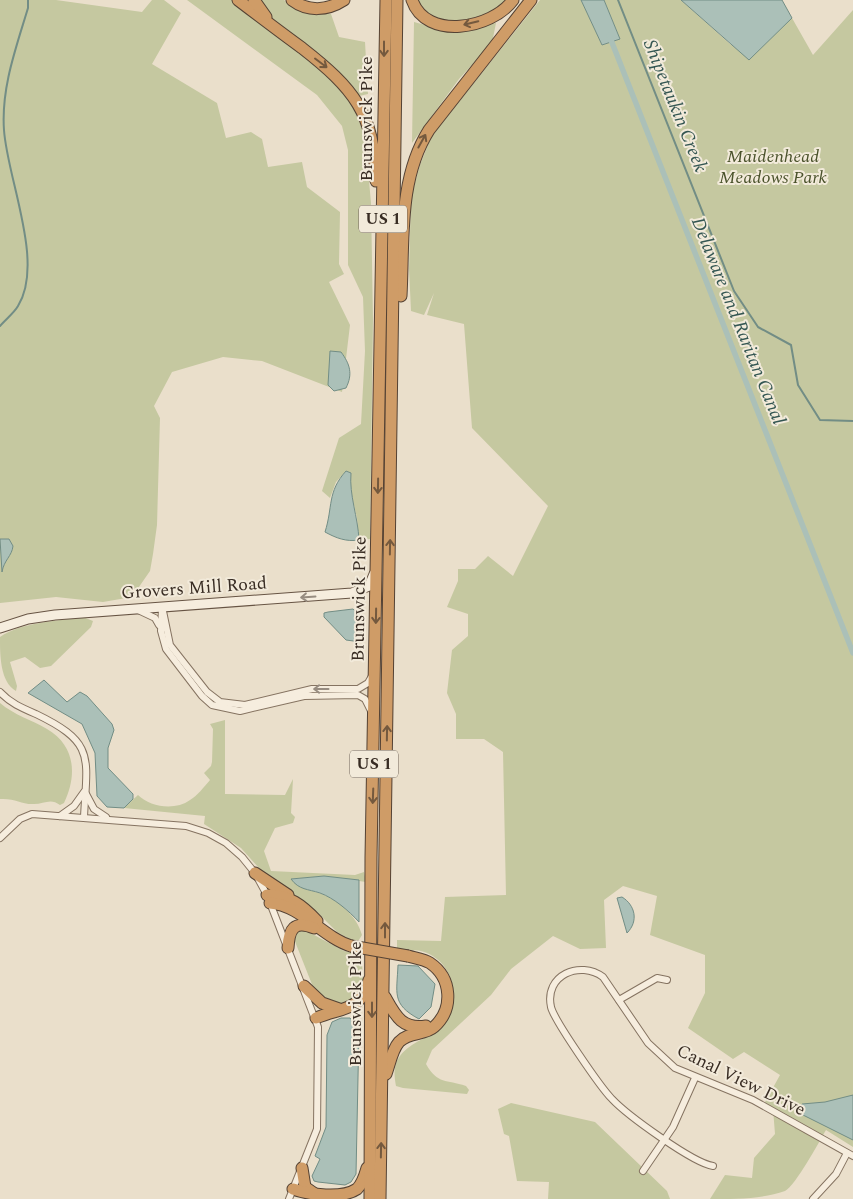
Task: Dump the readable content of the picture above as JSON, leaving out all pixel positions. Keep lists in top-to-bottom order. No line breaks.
{"streets":{"highway":["Brunswick Pike","US 1"],"street":["Grovers Mill Road","Canal View Drive"]},"crossings":[["Brunswick Pike","Grovers Mill Road"]],"one_way":["Grovers Mill Road"],"water":["Shipetaukin Creek","Delaware and Raritan Canal"],"parks":["Maidenhead Meadows Park"]}
